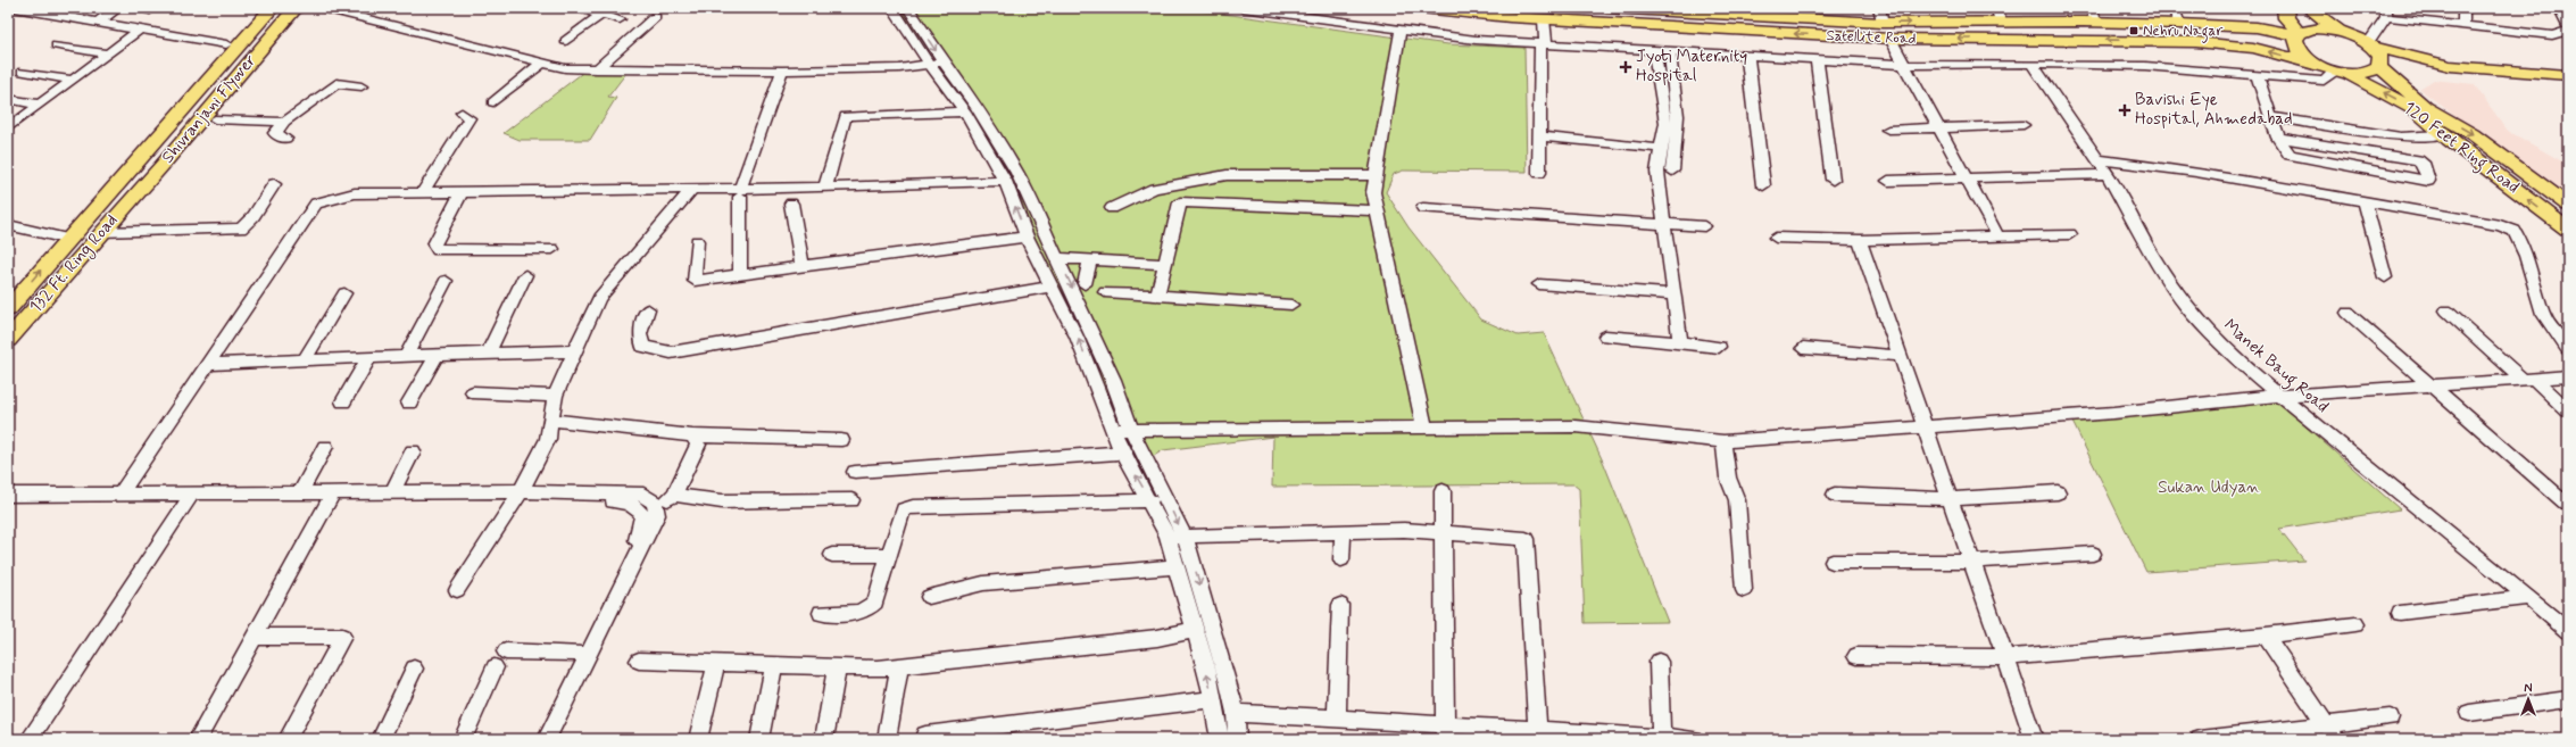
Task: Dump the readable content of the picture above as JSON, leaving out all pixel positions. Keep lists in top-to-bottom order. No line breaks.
{"streets":{"main road":["Satellite Road","Shivranjani Flyover","120 Feet Ring Road","132 Ft. Ring Road"],"street":["Manek Baug Road"]},"crossings":[["Satellite Road","120 Feet Ring Road"],["Shivranjani Flyover","132 Ft. Ring Road"]],"parks":["Sukan Udyan"],"places":{"transit":["Nehru Nagar"],"health":["Jyoti Maternity Hospital","Bavishi Eye Hospital, Ahmedabad"]},"north":"top"}
